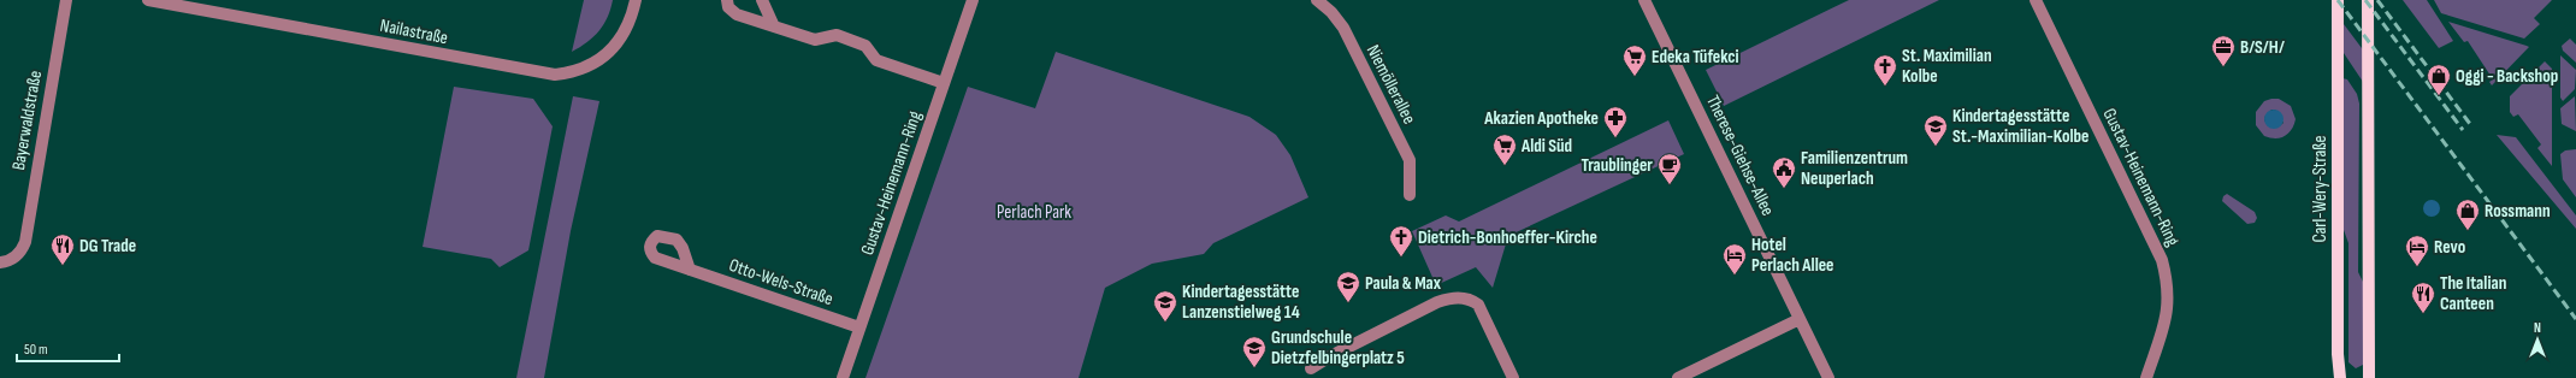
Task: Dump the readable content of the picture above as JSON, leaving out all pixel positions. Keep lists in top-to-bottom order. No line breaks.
{"streets":{"main road":["Carl-Wery-Straße"],"street":["Nailastraße","Niemöllerallee","Bayerwaldstraße","Therese-Giehse-Allee","Gustav-Heinemann-Ring","Otto-Wels-Straße"]},"crossings":[["Gustav-Heinemann-Ring","Otto-Wels-Straße"]],"parks":["Perlach Park"],"places":{"office":["B/S/H/"],"supermarket":["Edeka Tüfekci","Aldi Süd"],"church":["St. Maximilian Kolbe","Dietrich-Bonhoeffer-Kirche"],"shop":["Oggi - Backshop","Rossmann"],"pharmacy":["Akazien Apotheke"],"school or university":["Kindertagesstätte St.-Maximilian-Kolbe","Paula & Max","Kindertagesstätte Lanzenstielweg 14","Grundschule Dietzfelbingerplatz 5"],"cafe":["Traublinger"],"public building":["Familienzentrum Neuperlach"],"restaurant":["DG Trade","The Italian Canteen"],"hotel":["Revo","Hotel Perlach Allee"]},"scale_bar":"50 m","north":"top"}
